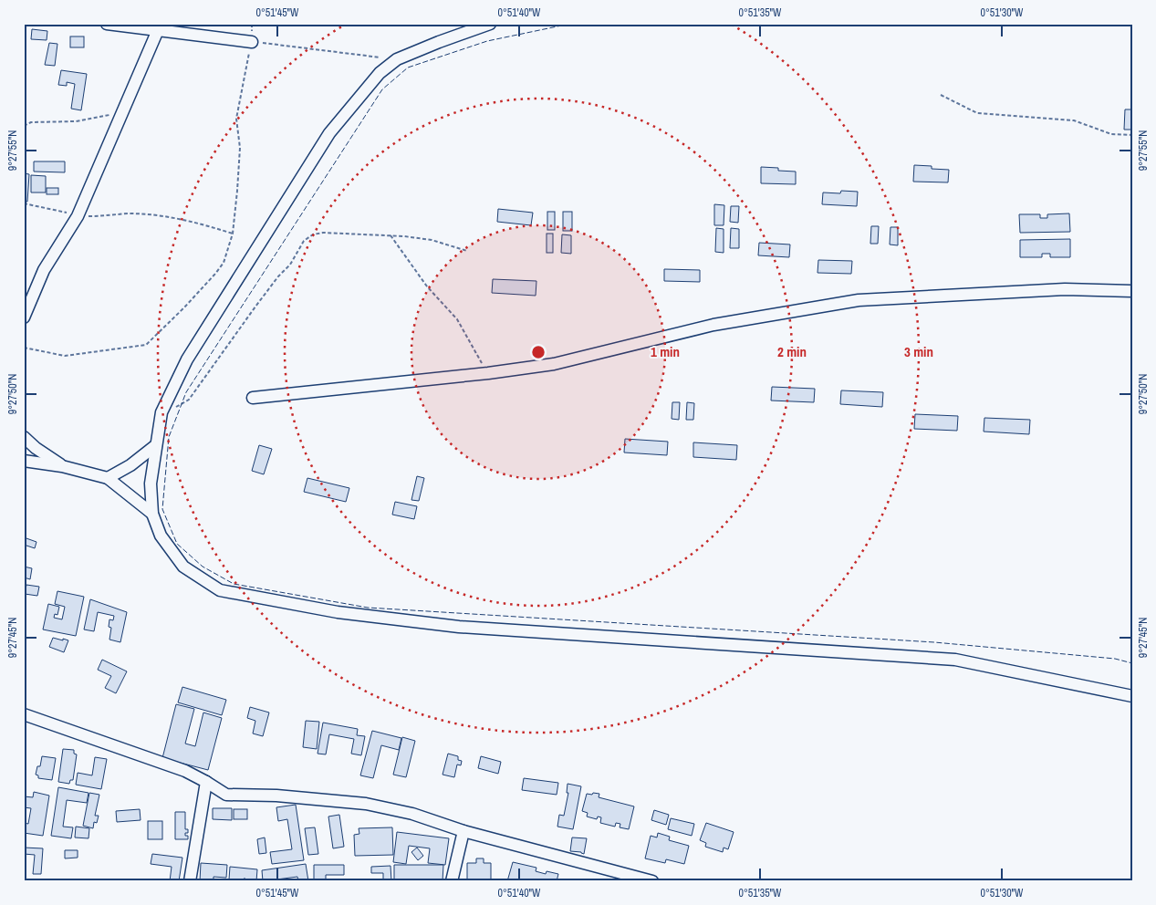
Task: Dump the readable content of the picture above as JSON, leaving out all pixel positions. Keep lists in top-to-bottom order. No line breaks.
{"coordinates":["0°51'45\"W","0°51'40\"W","0°51'35\"W","0°51'30\"W","9°27'55\"N","9°27'50\"N","9°27'45\"N"],"rings":["1 min","2 min","3 min"]}
